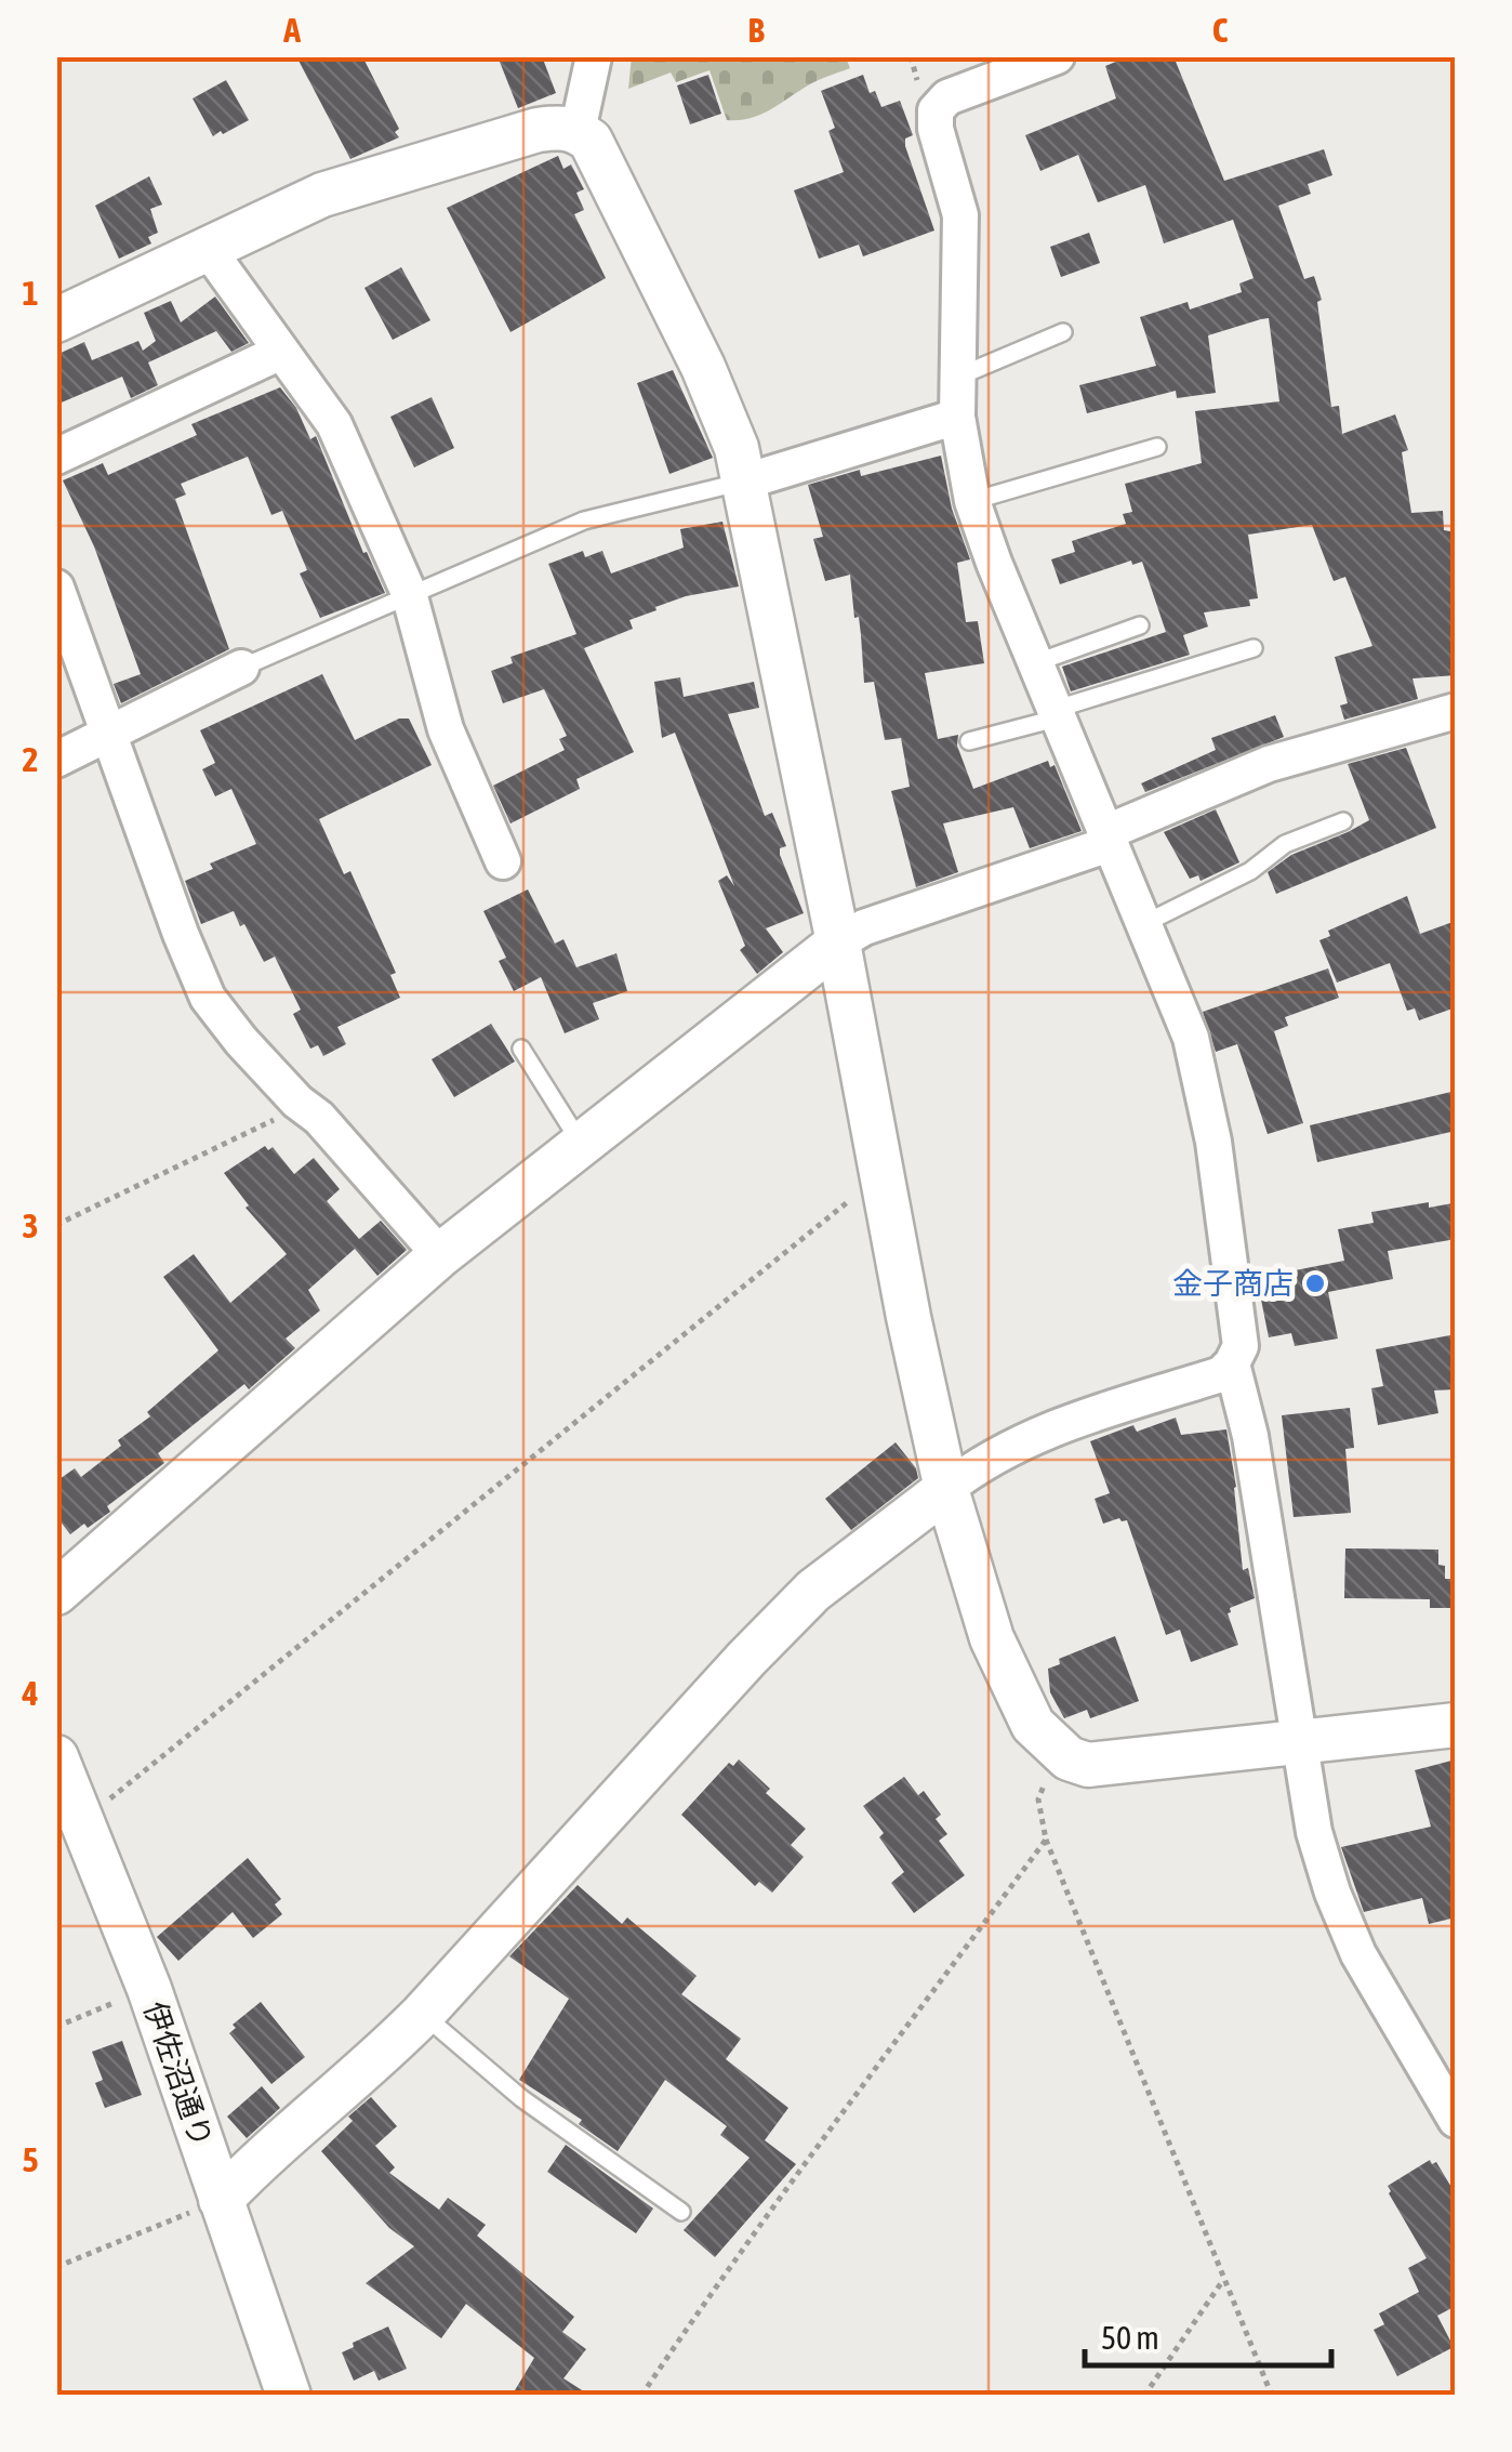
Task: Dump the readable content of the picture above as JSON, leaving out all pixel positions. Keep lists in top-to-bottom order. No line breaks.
{"streets":{"street":["伊佐沼通り"]},"places":["金子商店"],"scale_bar":"50 m","grid":{"columns":["A","B","C"],"rows":["1","2","3","4","5"]}}
